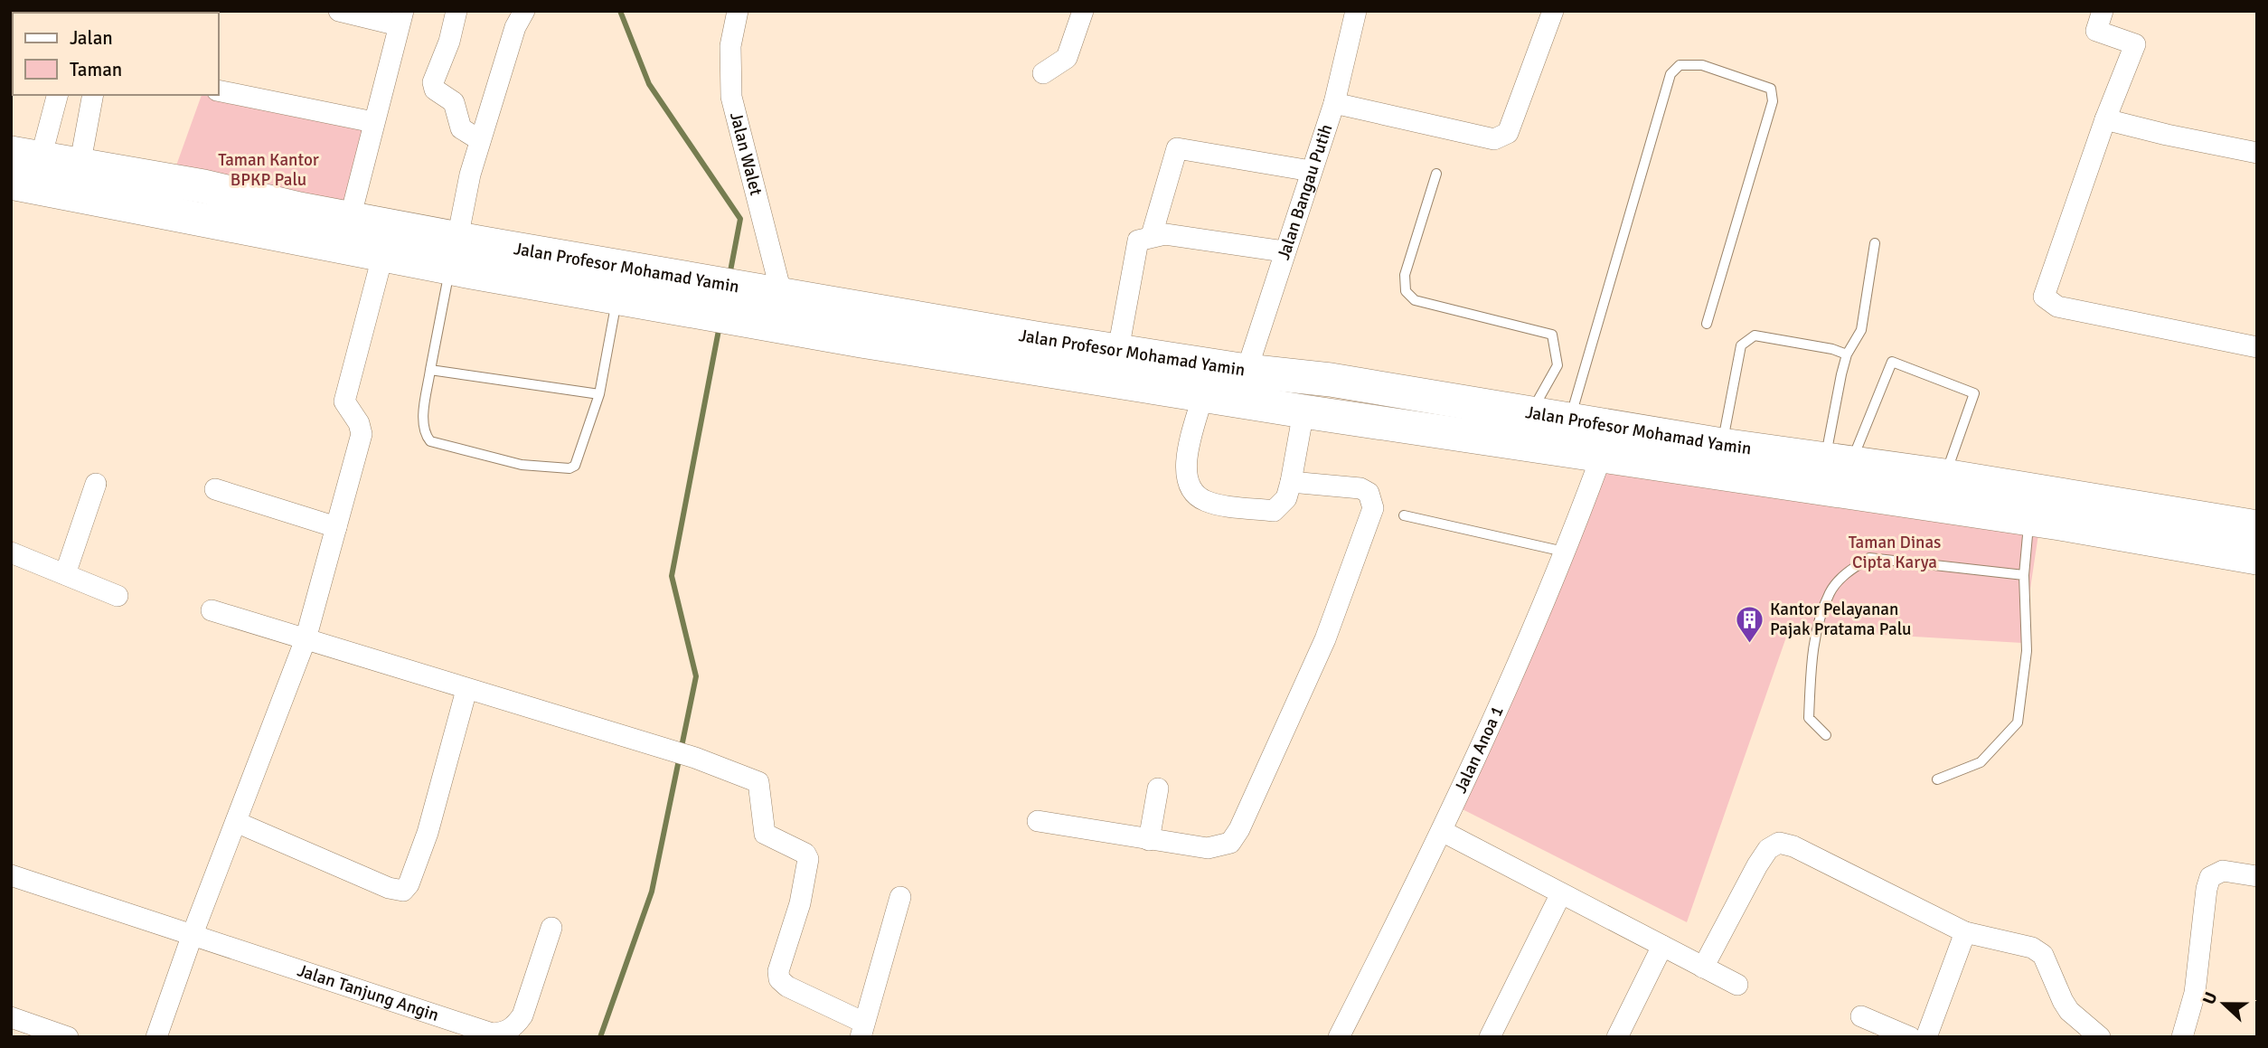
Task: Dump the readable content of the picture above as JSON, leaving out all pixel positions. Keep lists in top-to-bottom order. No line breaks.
{"streets":{"main road":["Jalan Profesor Mohamad Yamin"],"street":["Jalan Walet","Jalan Bangau Putih","Jalan Anoa 1","Jalan Tanjung Angin"]},"crossings":[["Jalan Walet","Jalan Profesor Mohamad Yamin"],["Jalan Bangau Putih","Jalan Profesor Mohamad Yamin"],["Jalan Profesor Mohamad Yamin","Jalan Anoa 1"]],"parks":["Taman Kantor BPKP Palu","Taman Dinas Cipta Karya"],"places":{"building":["Kantor Pelayanan Pajak Pratama Palu"]},"legend":["Jalan","Taman"],"north":"left"}
